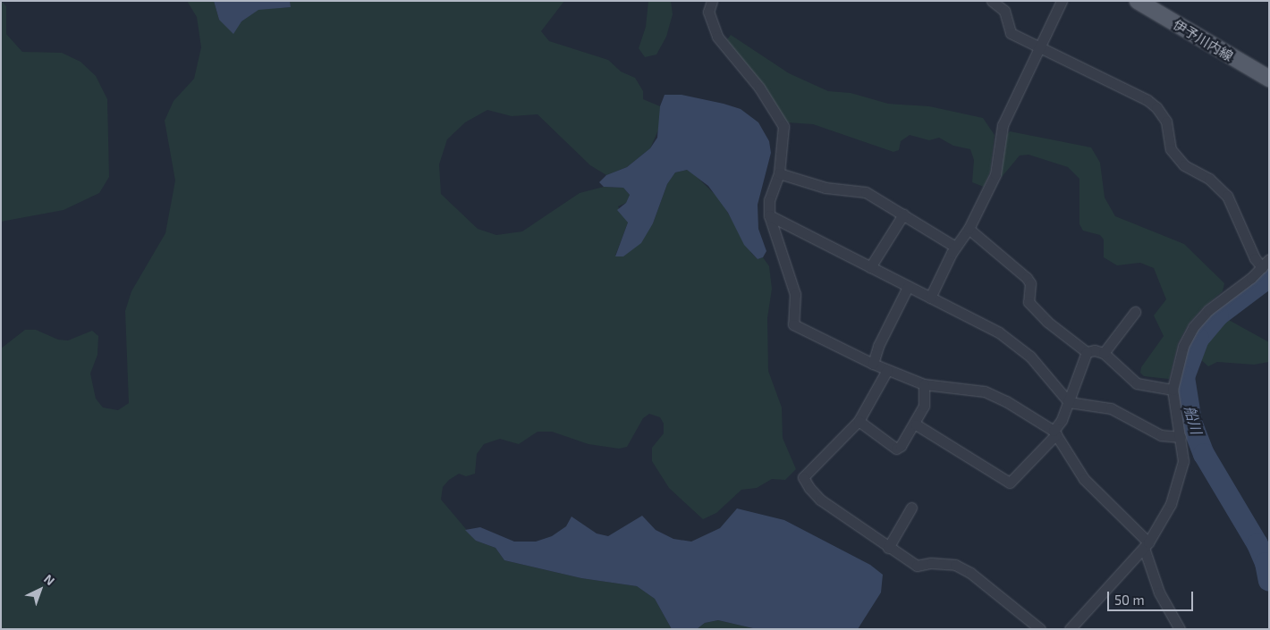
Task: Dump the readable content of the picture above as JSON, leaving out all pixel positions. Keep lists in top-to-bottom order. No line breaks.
{"streets":{"main road":["伊予川内線"]},"water":["船川"],"scale_bar":"50 m","north":"top right"}
